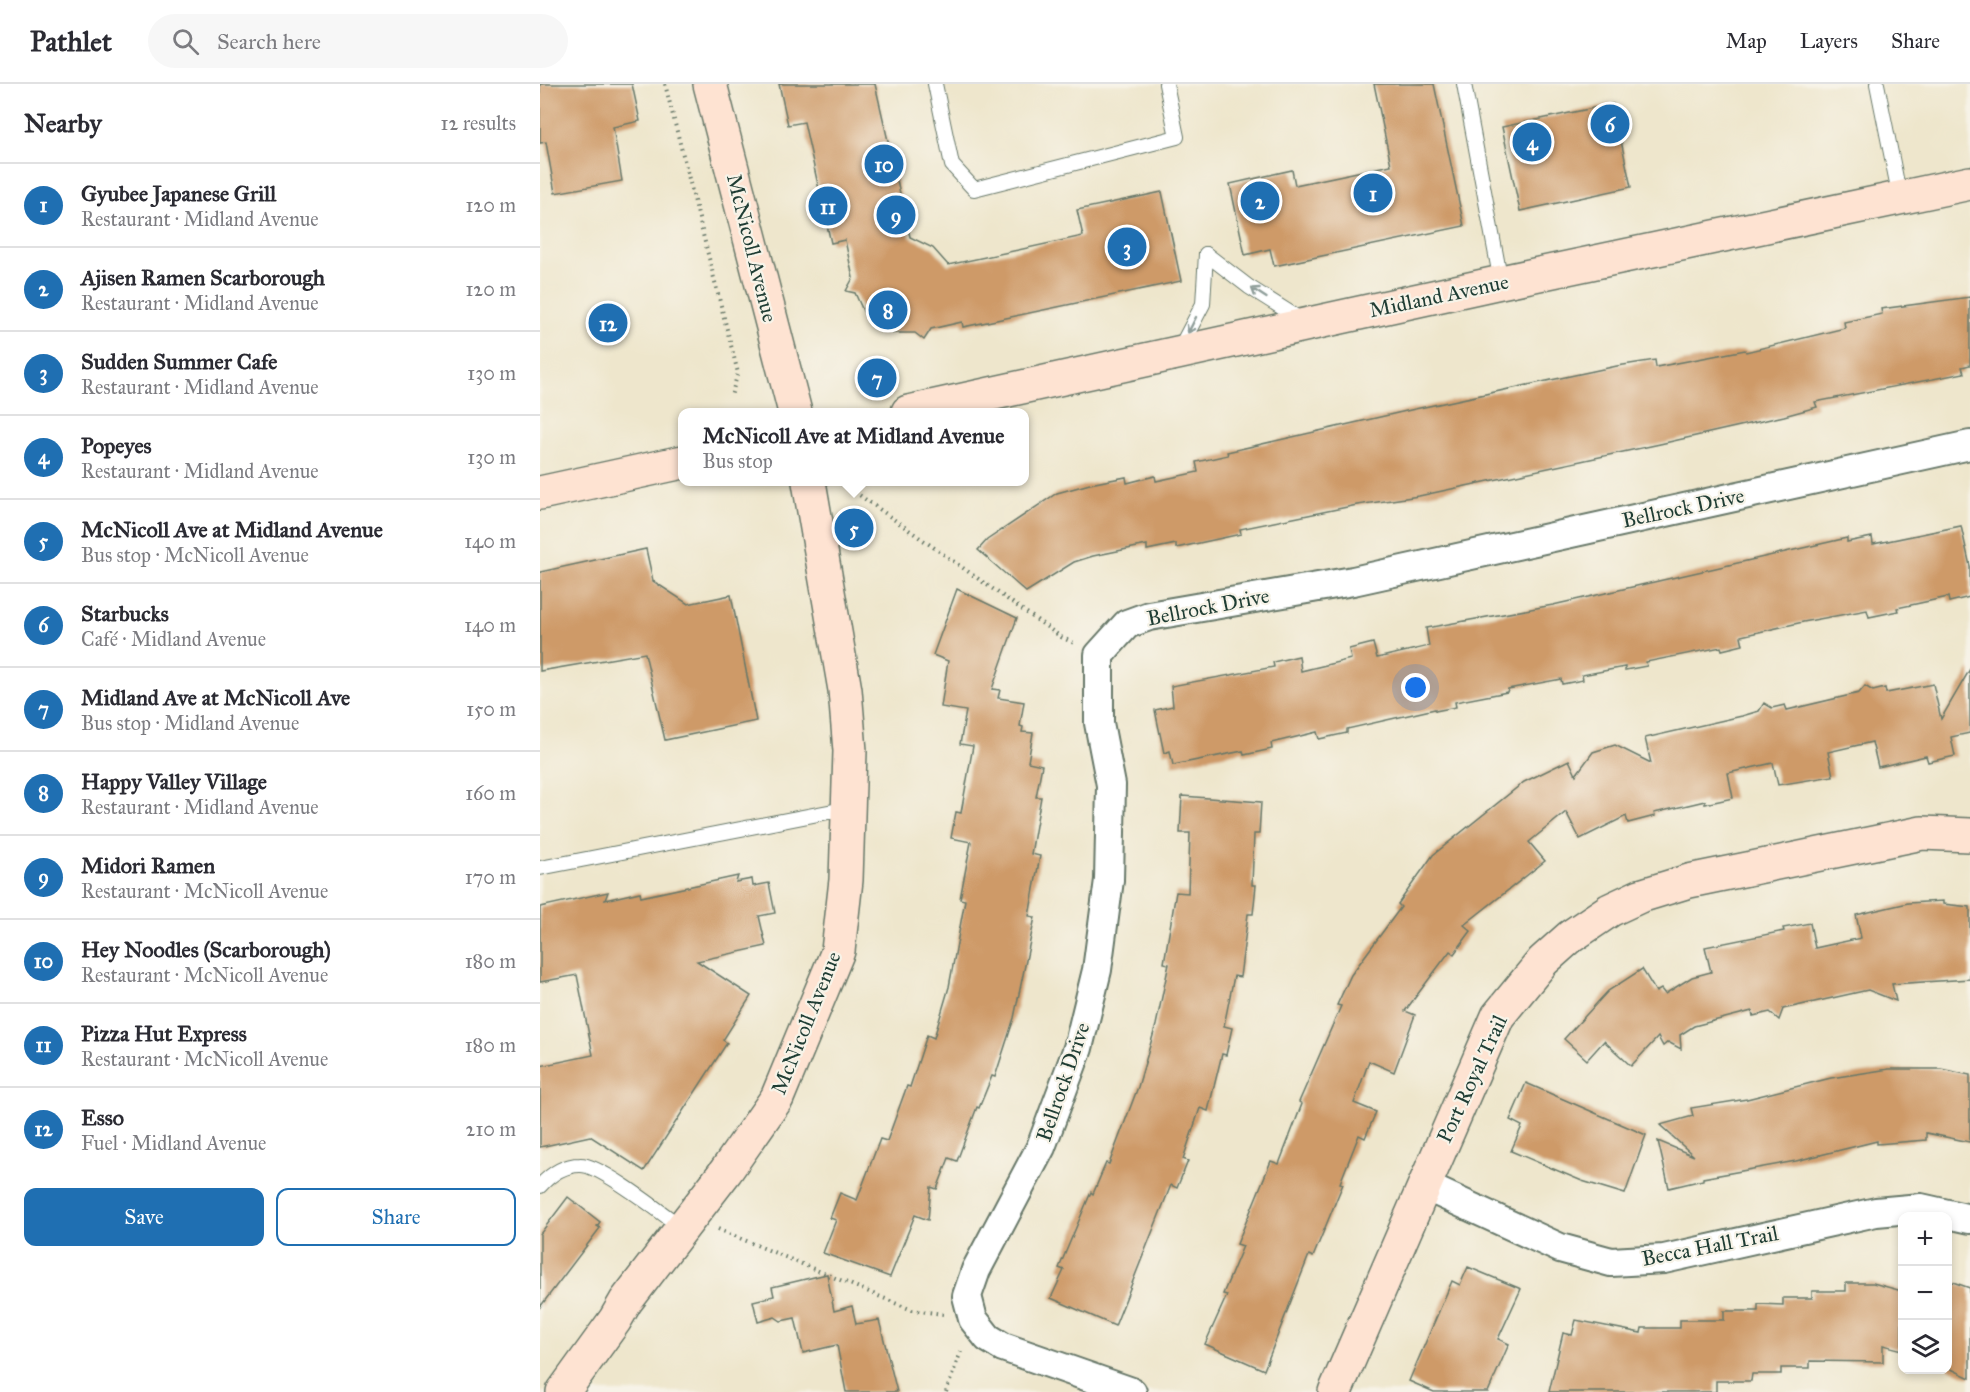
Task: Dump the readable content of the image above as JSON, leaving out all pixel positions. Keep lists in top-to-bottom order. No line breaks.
{"streets":{"main road":["McNicoll Avenue","Midland Avenue","Port Royal Trail"],"street":["Bellrock Drive","Becca Hall Trail"]},"crossings":[["Port Royal Trail","Becca Hall Trail"]],"page":{"header":"Pathlet","search":"Search here","nav":["Map","Layers","Share"],"heading":["Nearby","12 results"],"pins":["6","4","10","1","2","11","9","3","8","12","7","5"],"list":[{"mark":"1","name":"Gyubee Japanese Grill","note":"Restaurant · Midland Avenue","value":"120 m"},{"mark":"2","name":"Ajisen Ramen Scarborough","note":"Restaurant · Midland Avenue","value":"120 m"},{"mark":"3","name":"Sudden Summer Cafe","note":"Restaurant · Midland Avenue","value":"130 m"},{"mark":"4","name":"Popeyes","note":"Restaurant · Midland Avenue","value":"130 m"},{"mark":"5","name":"McNicoll Ave at Midland Avenue","note":"Bus stop · McNicoll Avenue","value":"140 m"},{"mark":"6","name":"Starbucks","note":"Café · Midland Avenue","value":"140 m"},{"mark":"7","name":"Midland Ave at McNicoll Ave","note":"Bus stop · Midland Avenue","value":"150 m"},{"mark":"8","name":"Happy Valley Village","note":"Restaurant · Midland Avenue","value":"160 m"},{"mark":"9","name":"Midori Ramen","note":"Restaurant · McNicoll Avenue","value":"170 m"},{"mark":"10","name":"Hey Noodles (Scarborough)","note":"Restaurant · McNicoll Avenue","value":"180 m"},{"mark":"11","name":"Pizza Hut Express","note":"Restaurant · McNicoll Avenue","value":"180 m"},{"mark":"12","name":"Esso","note":"Fuel · Midland Avenue","value":"210 m"}],"popup":["McNicoll Ave at Midland Avenue","Bus stop"],"buttons":["Save","Share"],"map_buttons":["+","−"]}}
